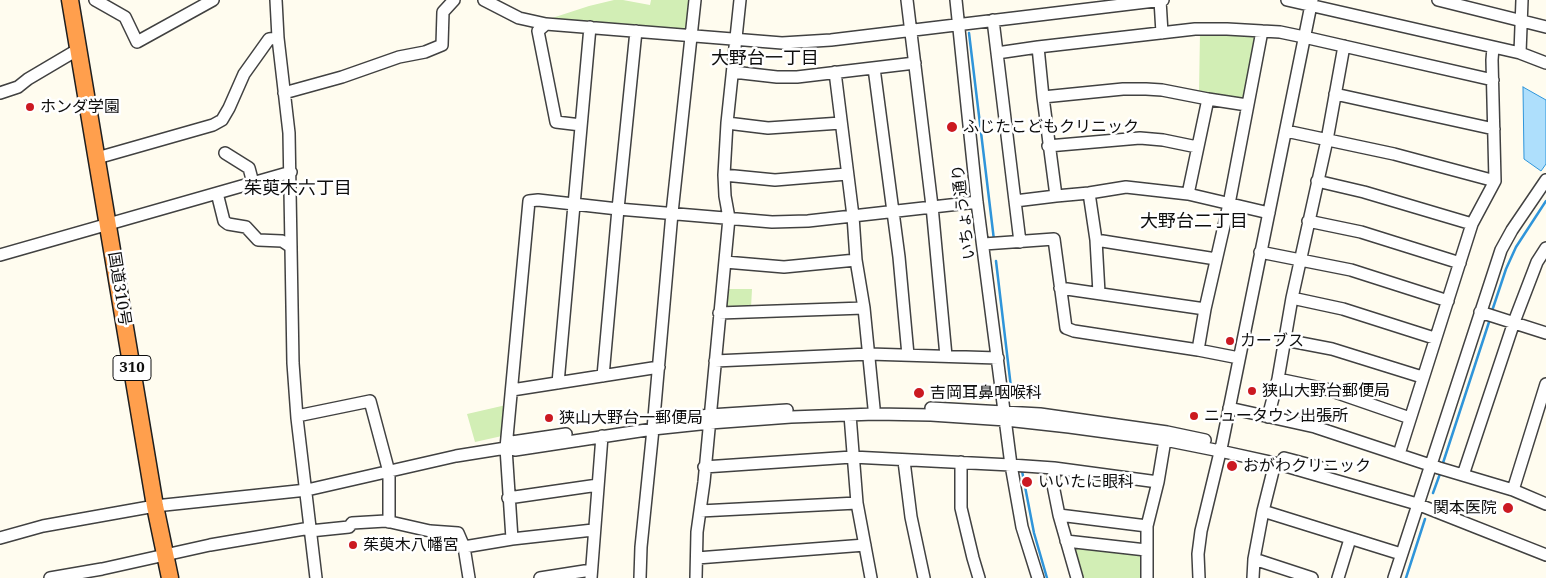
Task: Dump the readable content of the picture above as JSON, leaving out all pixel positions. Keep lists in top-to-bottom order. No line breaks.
{"streets":{"highway":["国道310号","310"],"street":["いちょう通り"]},"districts":["大野台一丁目","茱萸木六丁目","大野台二丁目"],"places":["ホンダ学園","ふじたこどもクリニック","カーブス","狭山大野台郵便局","吉岡耳鼻咽喉科","ニュータウン出張所","狭山大野台一郵便局","おがわクリニック","いいたに眼科","関本医院","茱萸木八幡宮"]}
